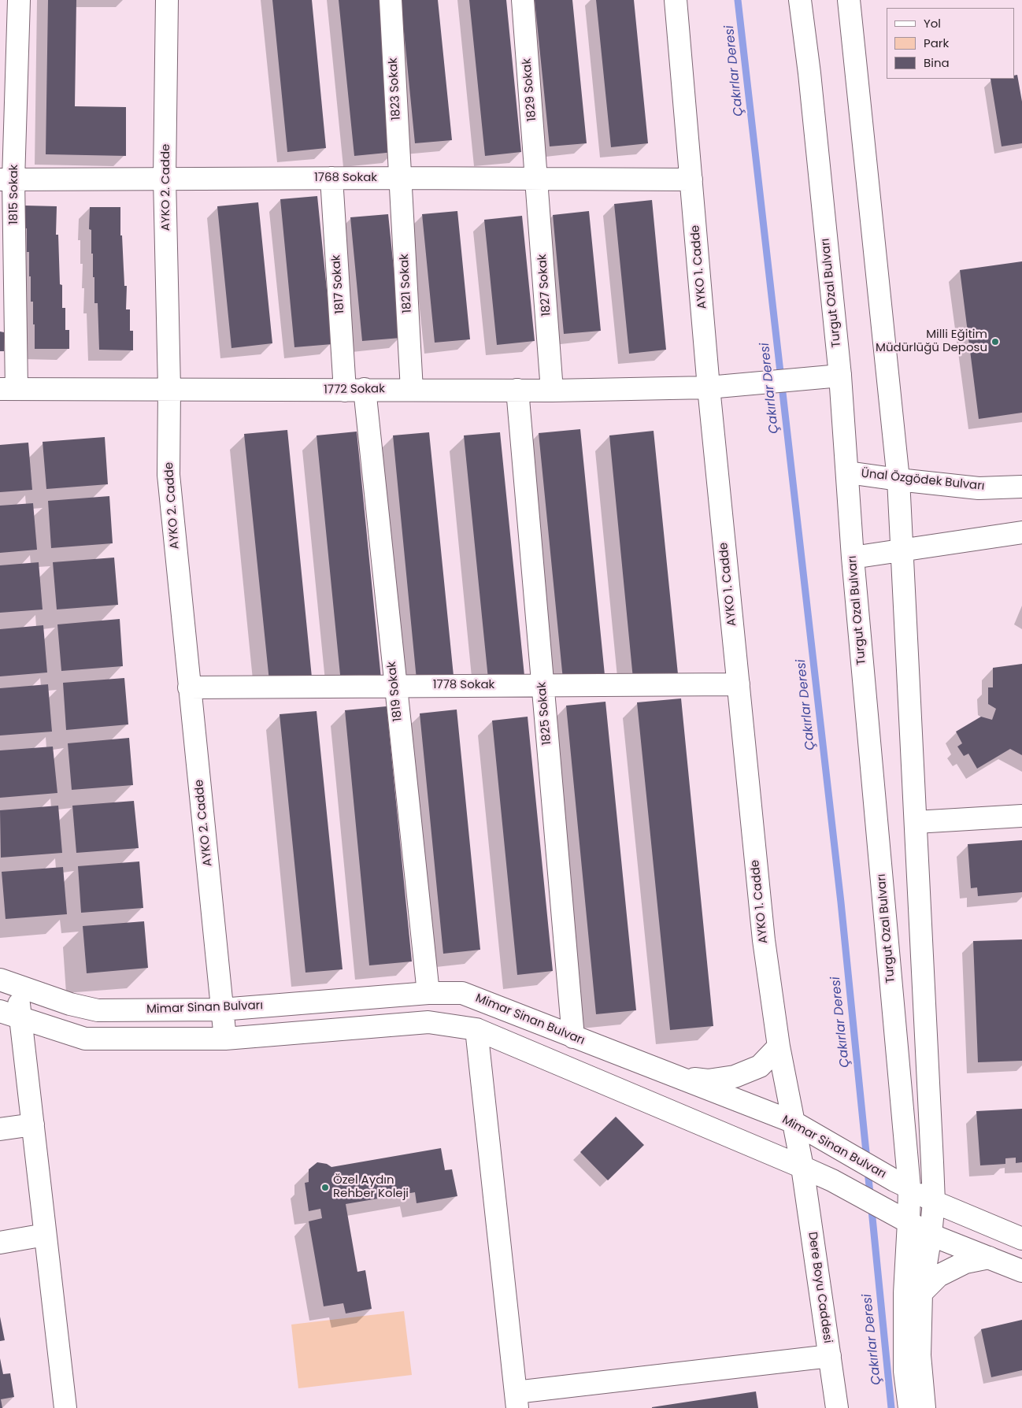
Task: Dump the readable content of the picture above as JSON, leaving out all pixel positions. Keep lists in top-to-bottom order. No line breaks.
{"streets":{"street":["1823 Sokak","1829 Sokak","1768 Sokak","AYKO 2. Cadde","1815 Sokak","AYKO 1. Cadde","1821 Sokak","1817 Sokak","1827 Sokak","Turgut Ozal Bulvarı","1772 Sokak","Ünal Özgödek Bulvarı","1778 Sokak","1819 Sokak","1825 Sokak","Mimar Sinan Bulvarı","Dere Boyu Caddesi"]},"crossings":[["1823 Sokak","1768 Sokak"],["1823 Sokak","1821 Sokak"],["1829 Sokak","1768 Sokak"],["1829 Sokak","1827 Sokak"],["1768 Sokak","AYKO 2. Cadde"],["1768 Sokak","1815 Sokak"],["1768 Sokak","AYKO 1. Cadde"],["1768 Sokak","1821 Sokak"],["1768 Sokak","1817 Sokak"],["1768 Sokak","1827 Sokak"],["AYKO 2. Cadde","1772 Sokak"],["AYKO 2. Cadde","1778 Sokak"],["AYKO 2. Cadde","Mimar Sinan Bulvarı"],["1815 Sokak","1772 Sokak"],["AYKO 1. Cadde","1772 Sokak"],["AYKO 1. Cadde","1778 Sokak"],["AYKO 1. Cadde","Mimar Sinan Bulvarı"],["AYKO 1. Cadde","Dere Boyu Caddesi"],["1821 Sokak","1772 Sokak"],["1817 Sokak","1772 Sokak"],["1817 Sokak","1819 Sokak"],["1827 Sokak","1772 Sokak"],["Turgut Ozal Bulvarı","1772 Sokak"],["Turgut Ozal Bulvarı","Ünal Özgödek Bulvarı"],["Turgut Ozal Bulvarı","Mimar Sinan Bulvarı"],["1772 Sokak","1819 Sokak"],["1772 Sokak","1825 Sokak"],["1778 Sokak","1819 Sokak"],["1778 Sokak","1825 Sokak"],["1819 Sokak","Mimar Sinan Bulvarı"],["1825 Sokak","Mimar Sinan Bulvarı"]],"water":["Çakırlar Deresi"],"places":["Milli Eğitim Müdürlüğü Deposu","Özel Aydın Rehber Koleji"],"legend":["Yol","Park","Bina"]}
